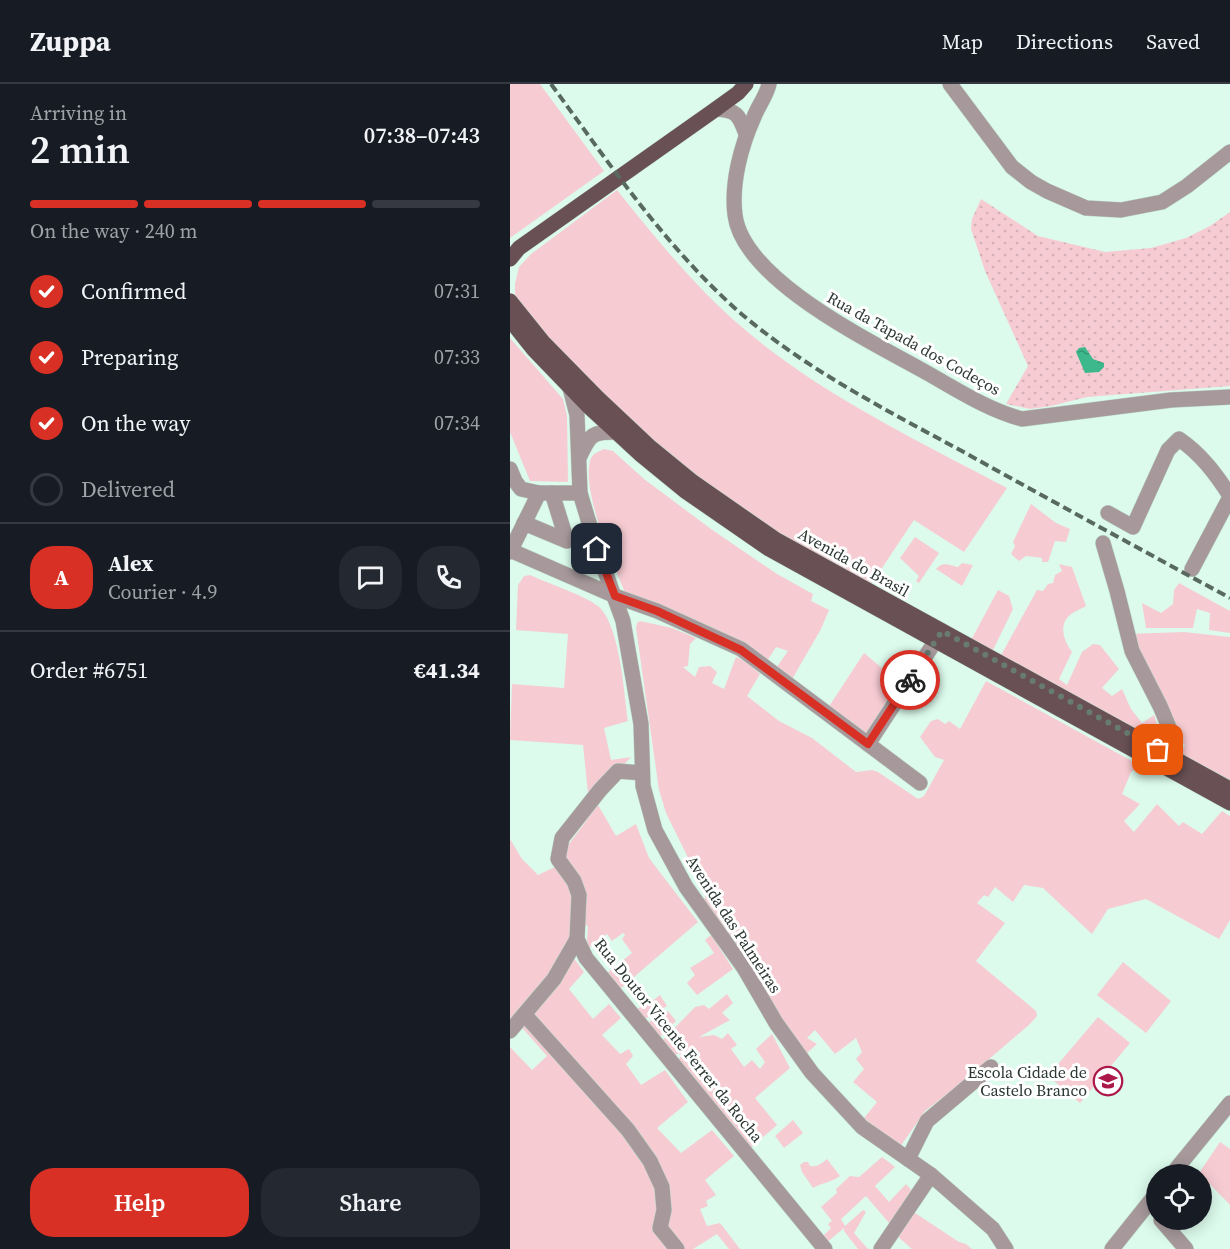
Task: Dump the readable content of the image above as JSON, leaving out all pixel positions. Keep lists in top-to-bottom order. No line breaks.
{"streets":{"main road":["Avenida do Brasil"],"street":["Rua da Tapada dos Codeços","Avenida das Palmeiras","Rua Doutor Vicente Ferrer da Rocha"]},"crossings":[["Avenida do Brasil","Avenida das Palmeiras"],["Avenida das Palmeiras","Rua Doutor Vicente Ferrer da Rocha"]],"places":{"school or university":["Escola Cidade de Castelo Branco"]},"page":{"header":"Zuppa","nav":["Map","Directions","Saved"],"heading":["2 min","Arriving in","07:38–07:43"],"panel":["Alex","Courier · 4.9","Order #6751","€41.34"],"bar":"On the way · 240 m","list":[["Confirmed","07:31"],["Preparing","07:33"],["On the way","07:34"],"Delivered"],"round":"A","buttons":["Help","Share"]}}
